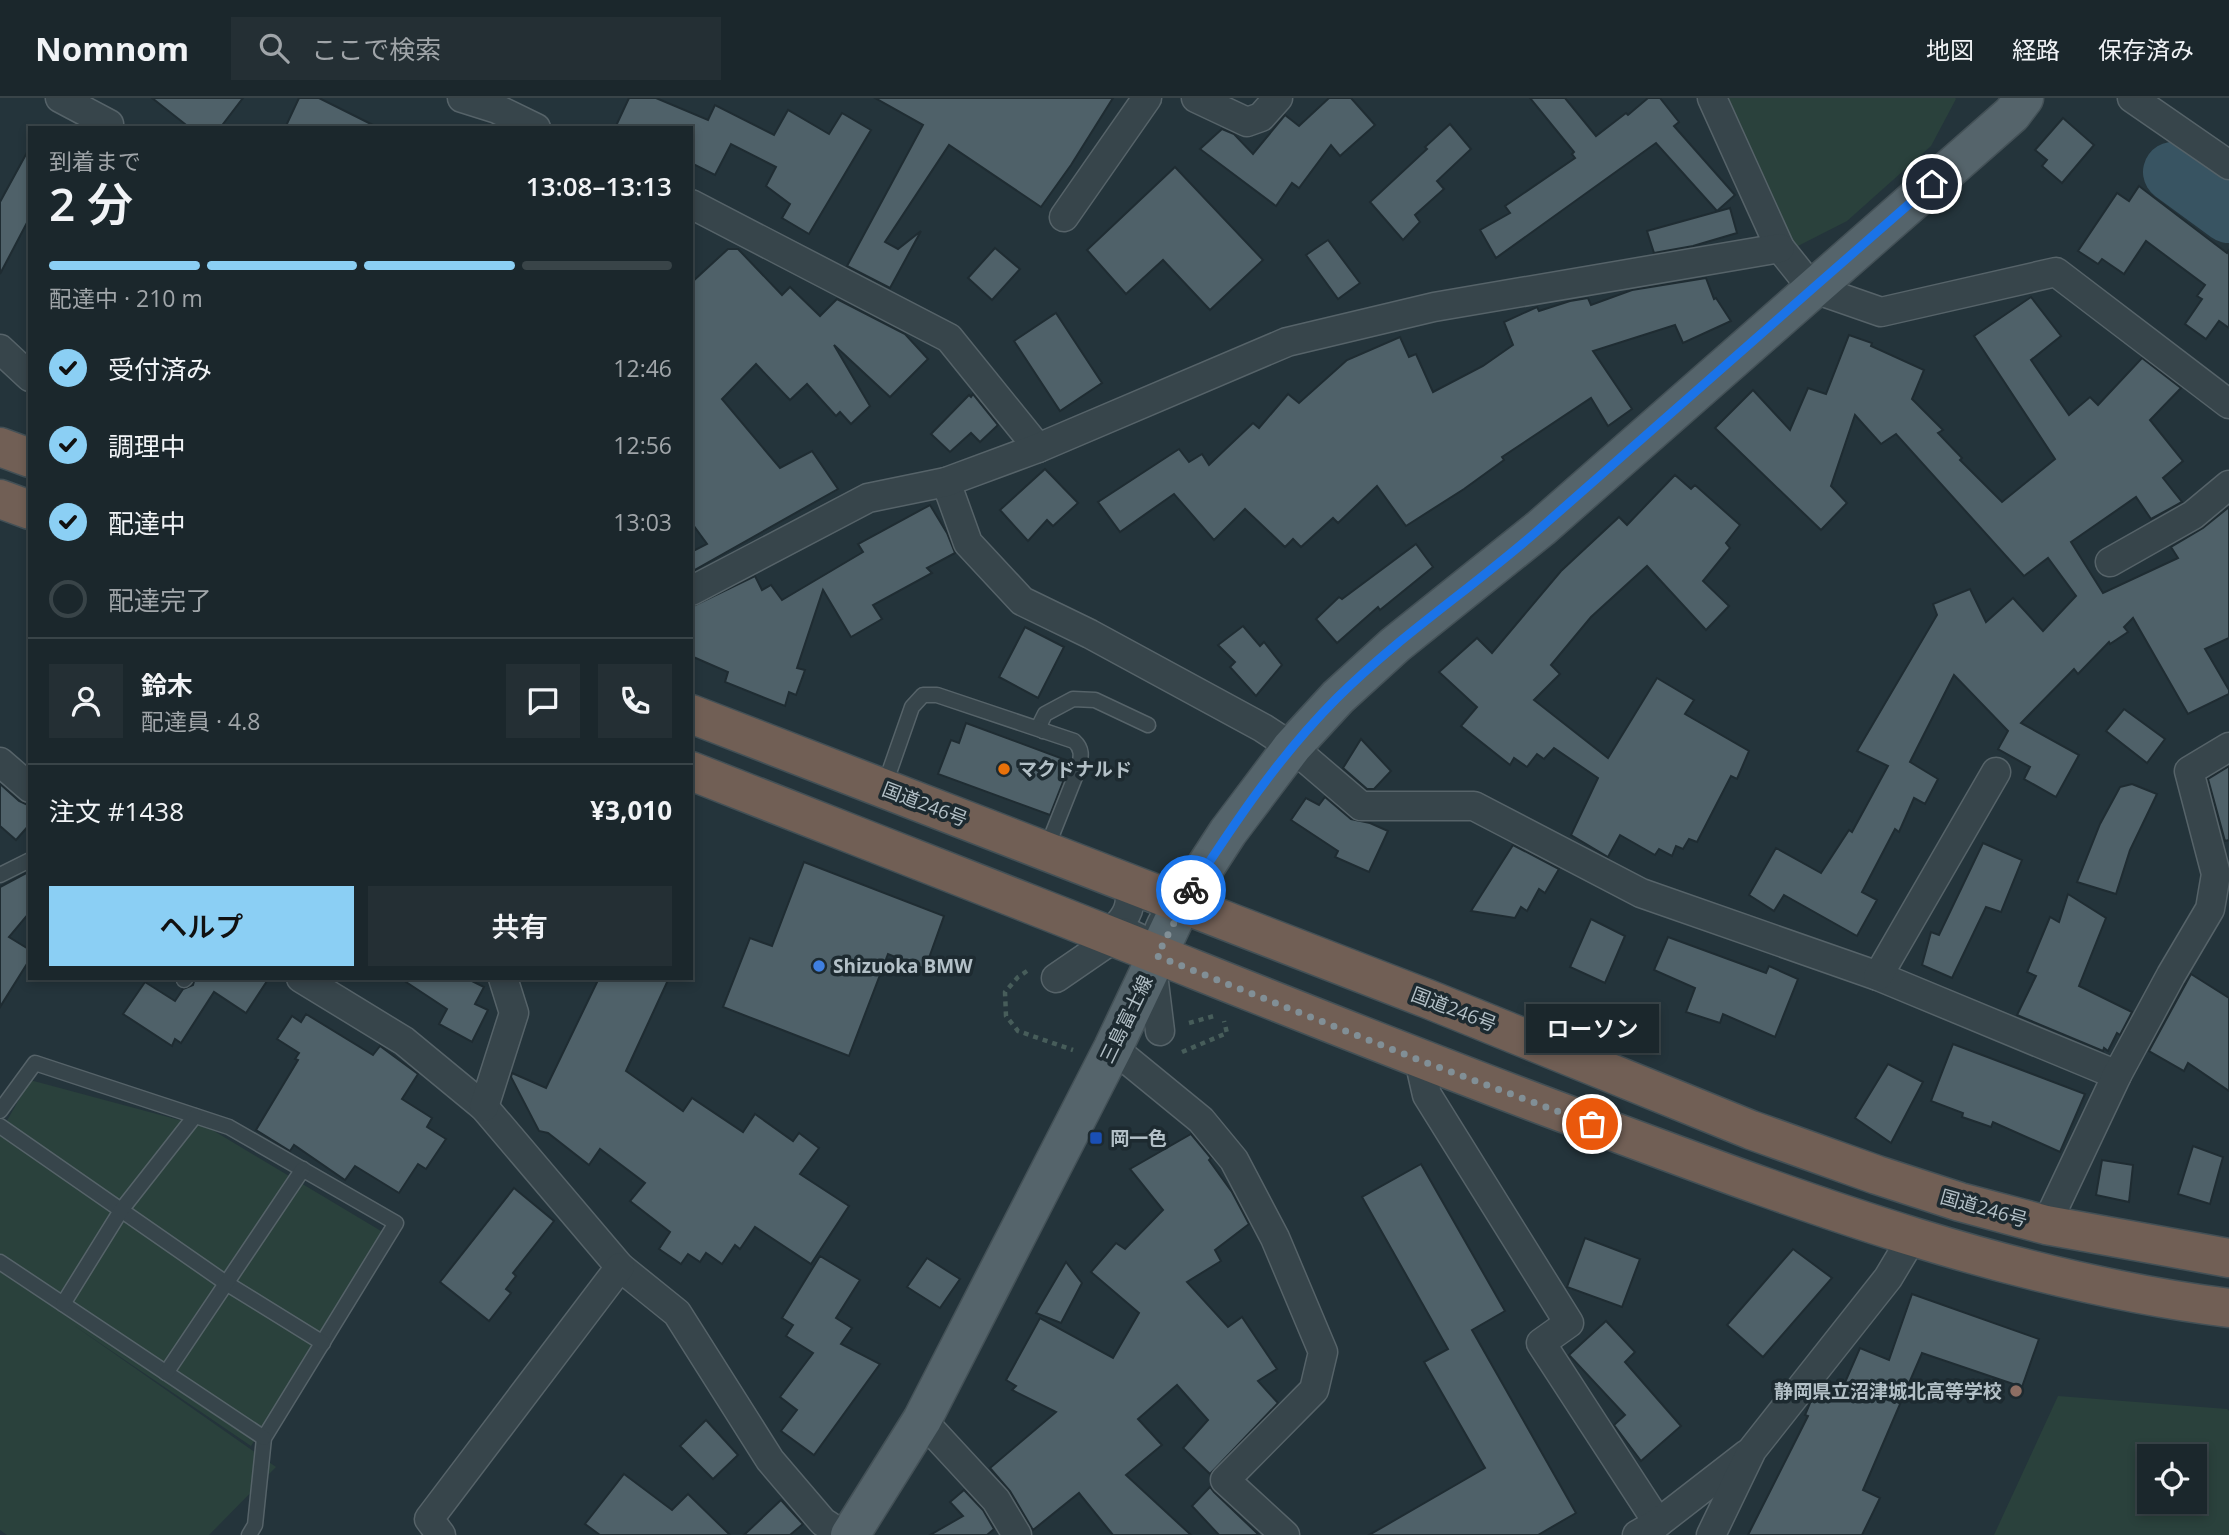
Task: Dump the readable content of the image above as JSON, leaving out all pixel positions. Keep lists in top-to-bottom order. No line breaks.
{"streets":{"highway":["国道246号"],"main road":["三島富士線"]},"crossings":[["国道246号","三島富士線"]],"places":{"other":["マクドナルド","Shizuoka BMW","ローソン","静岡県立沼津城北高等学校"],"transit":["岡一色"]},"page":{"header":"Nomnom","search":"ここで検索","nav":["地図","経路","保存済み"],"heading":["2 分","到着まで","13:08–13:13"],"panel":["鈴木","配達員 · 4.8","注文 #1438","¥3,010"],"bar":"配達中 · 210 m","list":[["受付済み","12:46"],["調理中","12:56"],["配達中","13:03"],"配達完了"],"buttons":["ヘルプ","共有"],"bubble":"ローソン"}}
